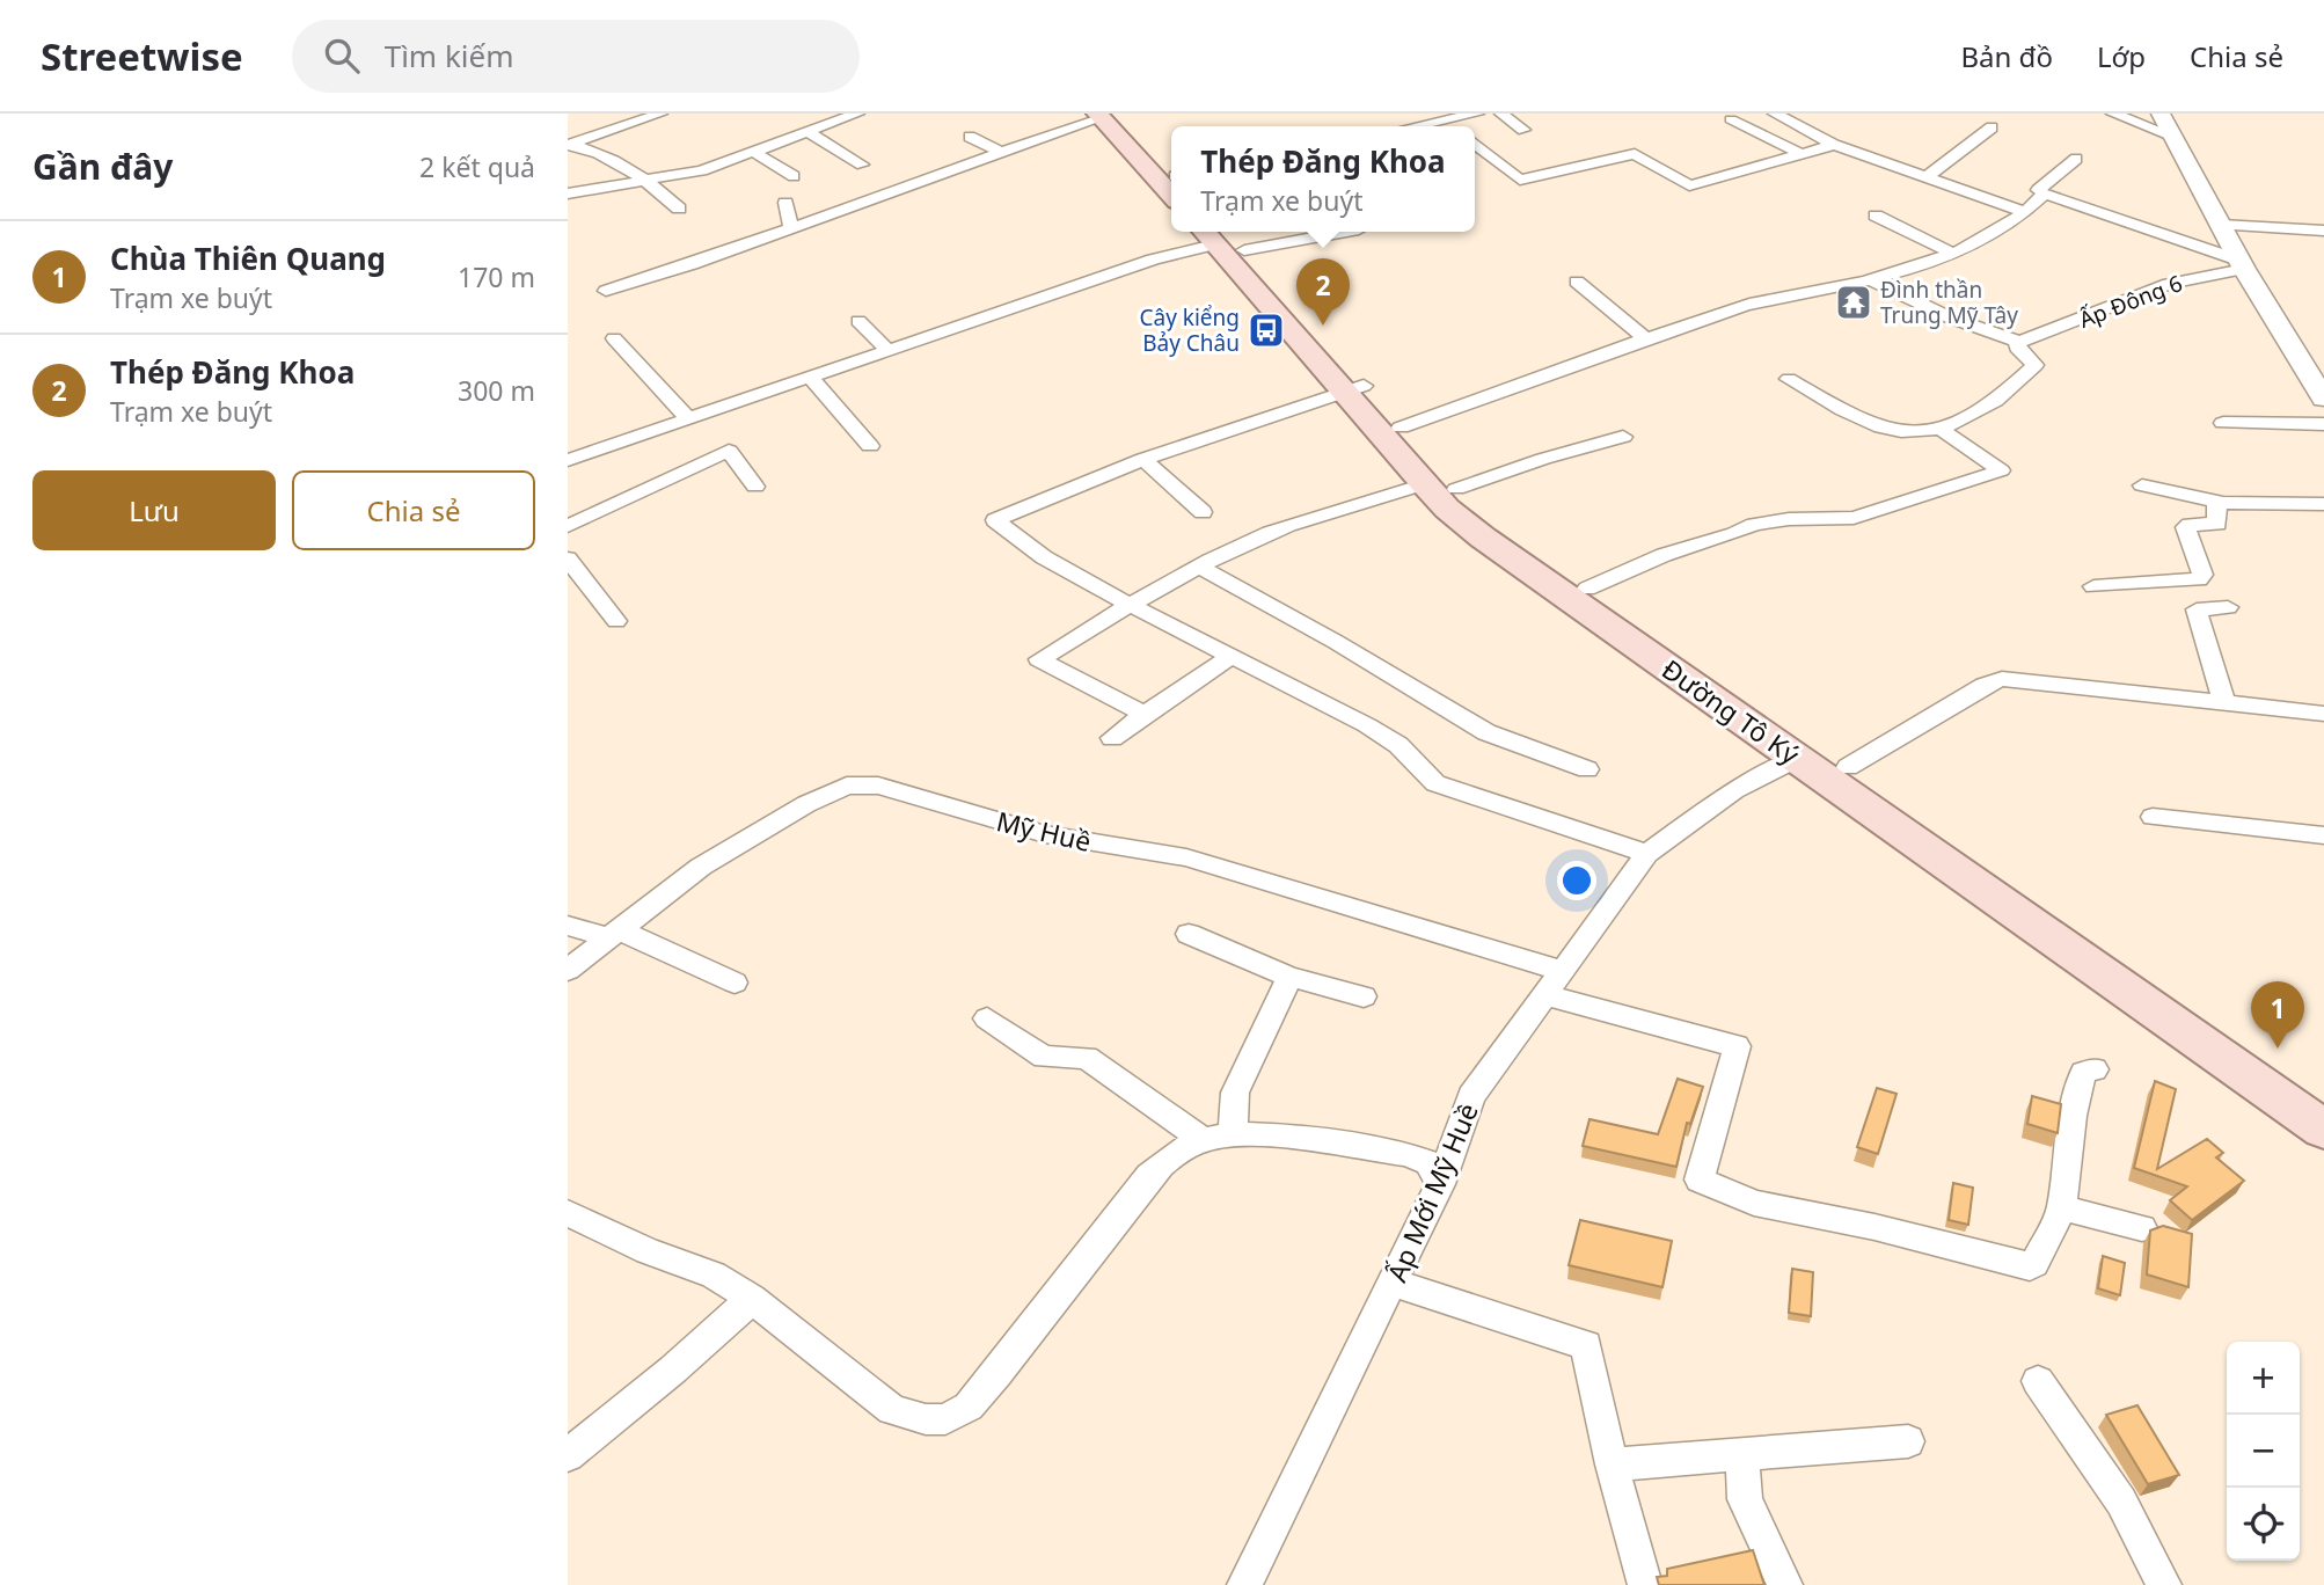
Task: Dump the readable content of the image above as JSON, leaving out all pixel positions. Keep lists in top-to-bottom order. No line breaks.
{"streets":{"main road":["Đường Tô Ký"],"street":["Ấp Đông 6","Mỹ Huề","Ấp Mới Mỹ Huề"]},"crossings":[["Đường Tô Ký","Ấp Mới Mỹ Huề"],["Mỹ Huề","Ấp Mới Mỹ Huề"]],"places":{"temple":["Đình thần Trung Mỹ Tây"],"bus stop":["Cây kiểng Bảy Châu"]},"page":{"header":"Streetwise","search":"Tìm kiếm","nav":["Bản đồ","Lớp","Chia sẻ"],"heading":["Gần đây","2 kết quả"],"popup":["Thép Đăng Khoa","Trạm xe buýt"],"list":[{"mark":"1","name":"Chùa Thiên Quang","note":"Trạm xe buýt","value":"170 m"},{"mark":"2","name":"Thép Đăng Khoa","note":"Trạm xe buýt","value":"300 m"}],"pins":["2","1"],"buttons":["Lưu","Chia sẻ"],"map_buttons":["+","−"]}}
